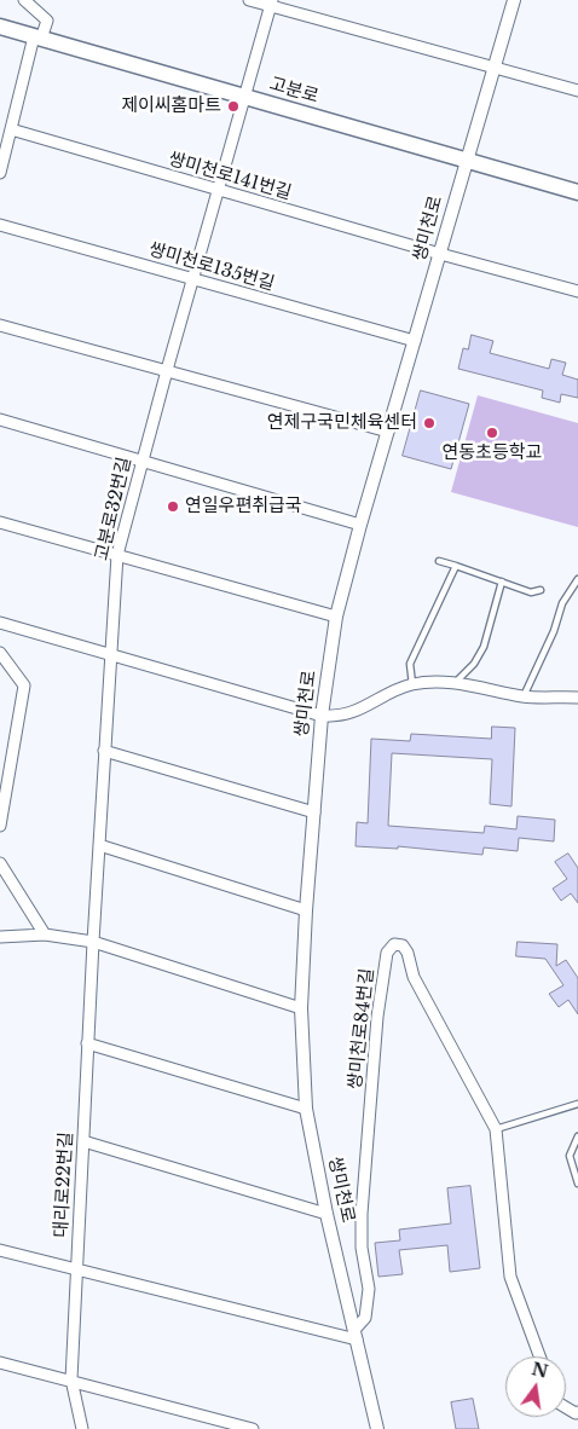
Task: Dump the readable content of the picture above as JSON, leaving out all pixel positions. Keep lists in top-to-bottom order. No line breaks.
{"streets":{"main road":["고분로"],"street":["쌍미천로141번길","쌍미천로","쌍미천로135번길","고분로32번길","쌍미천로84번길","대리로22번길"]},"crossings":[["고분로","쌍미천로"],["고분로","고분로32번길"],["쌍미천로141번길","쌍미천로"],["쌍미천로141번길","고분로32번길"],["쌍미천로","쌍미천로135번길"],["쌍미천로","쌍미천로84번길"],["쌍미천로135번길","고분로32번길"],["고분로32번길","대리로22번길"]],"places":["제이씨홈마트","연제구국민체육센터","연동초등학교","연일우편취급국"],"north":"top"}
